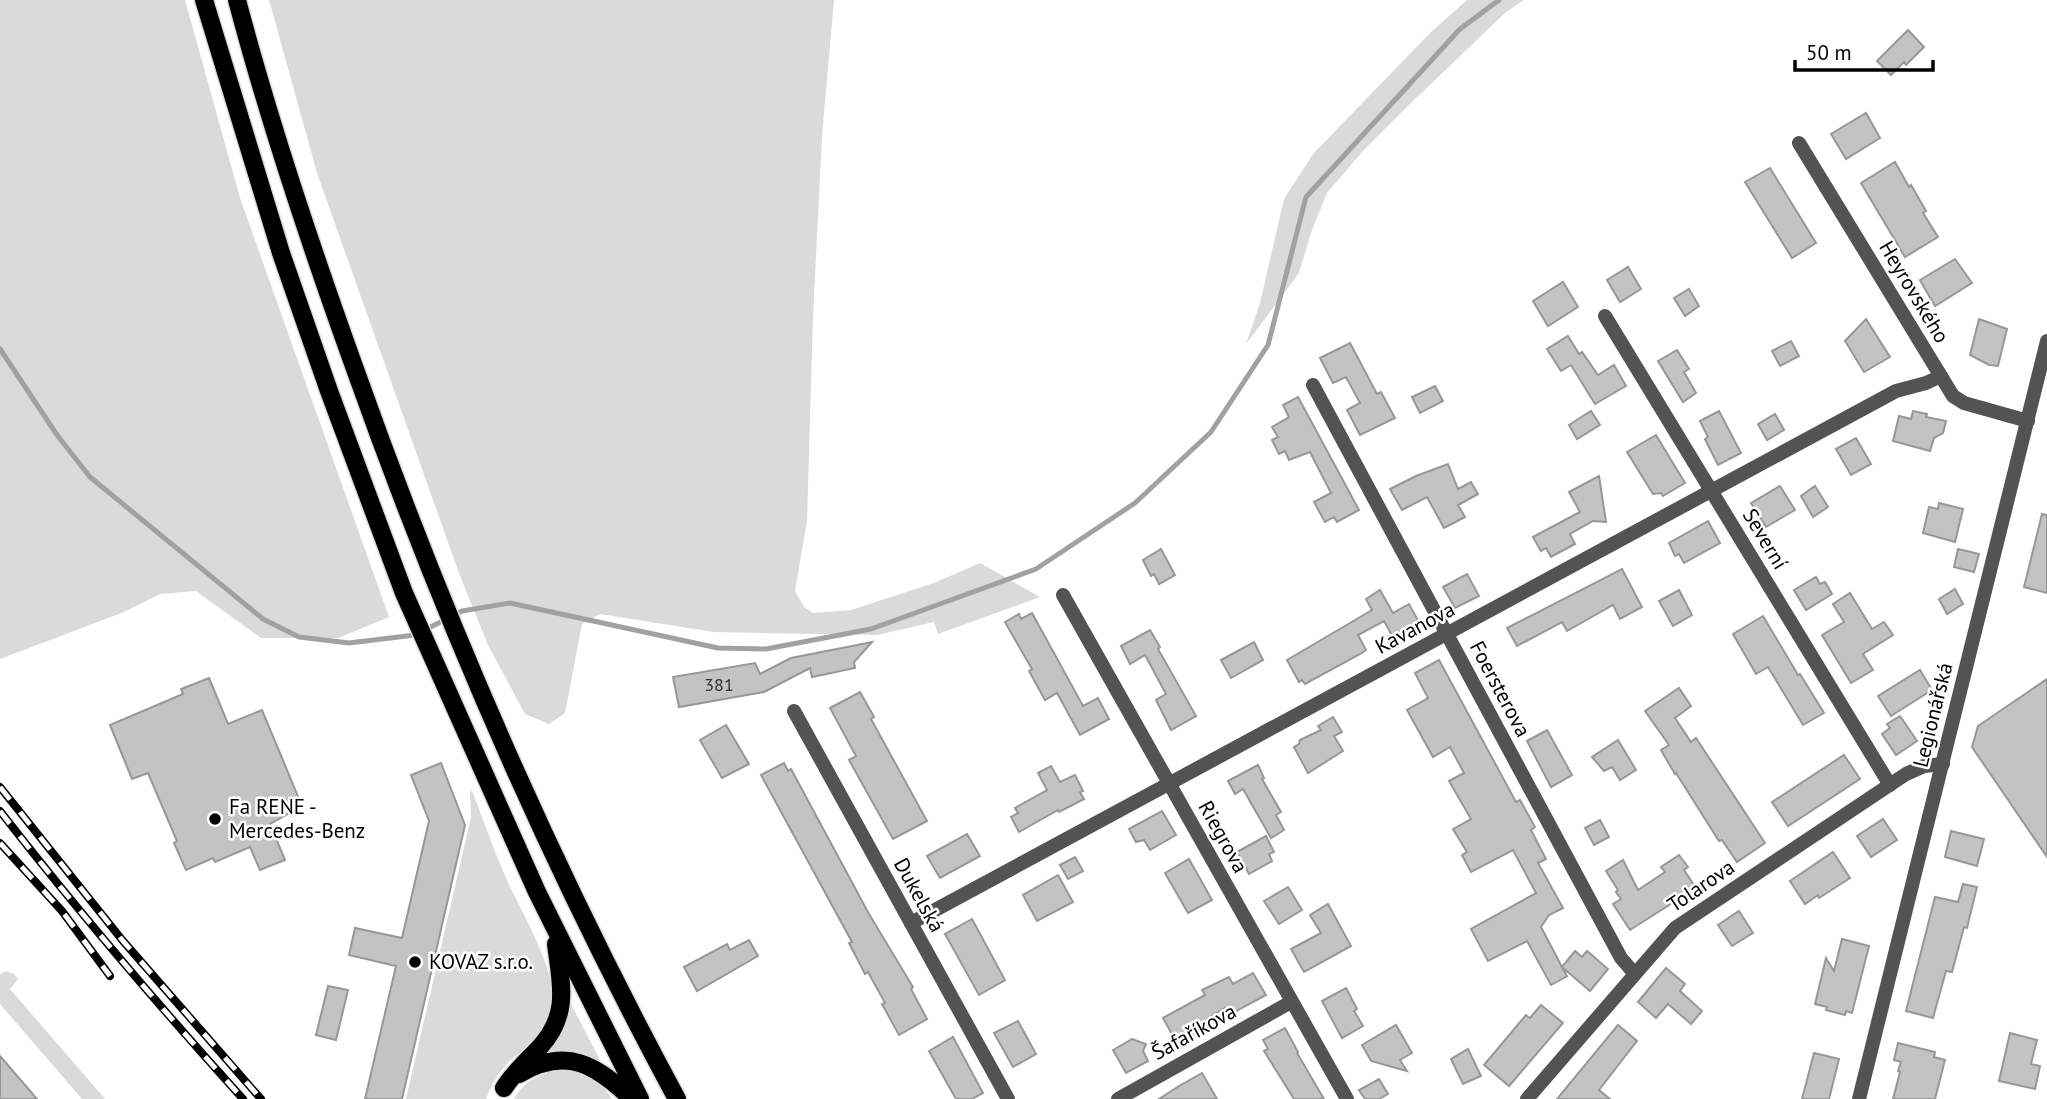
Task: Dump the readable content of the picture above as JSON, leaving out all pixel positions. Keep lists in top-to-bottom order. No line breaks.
{"streets":{"street":["Heyrovského","Severní","Kavanova","Foersterova","Legionářská","Riegrova","Tolarova","Dukelská","Šafaříkova"]},"crossings":[["Heyrovského","Kavanova"],["Heyrovského","Legionářská"],["Severní","Kavanova"],["Severní","Tolarova"],["Kavanova","Foersterova"],["Kavanova","Riegrova"],["Kavanova","Dukelská"],["Foersterova","Tolarova"],["Legionářská","Tolarova"],["Riegrova","Šafaříkova"]],"places":["Fa RENE - Mercedes-Benz","KOVAZ s.r.o."],"house_numbers":["381"],"scale_bar":"50 m"}
